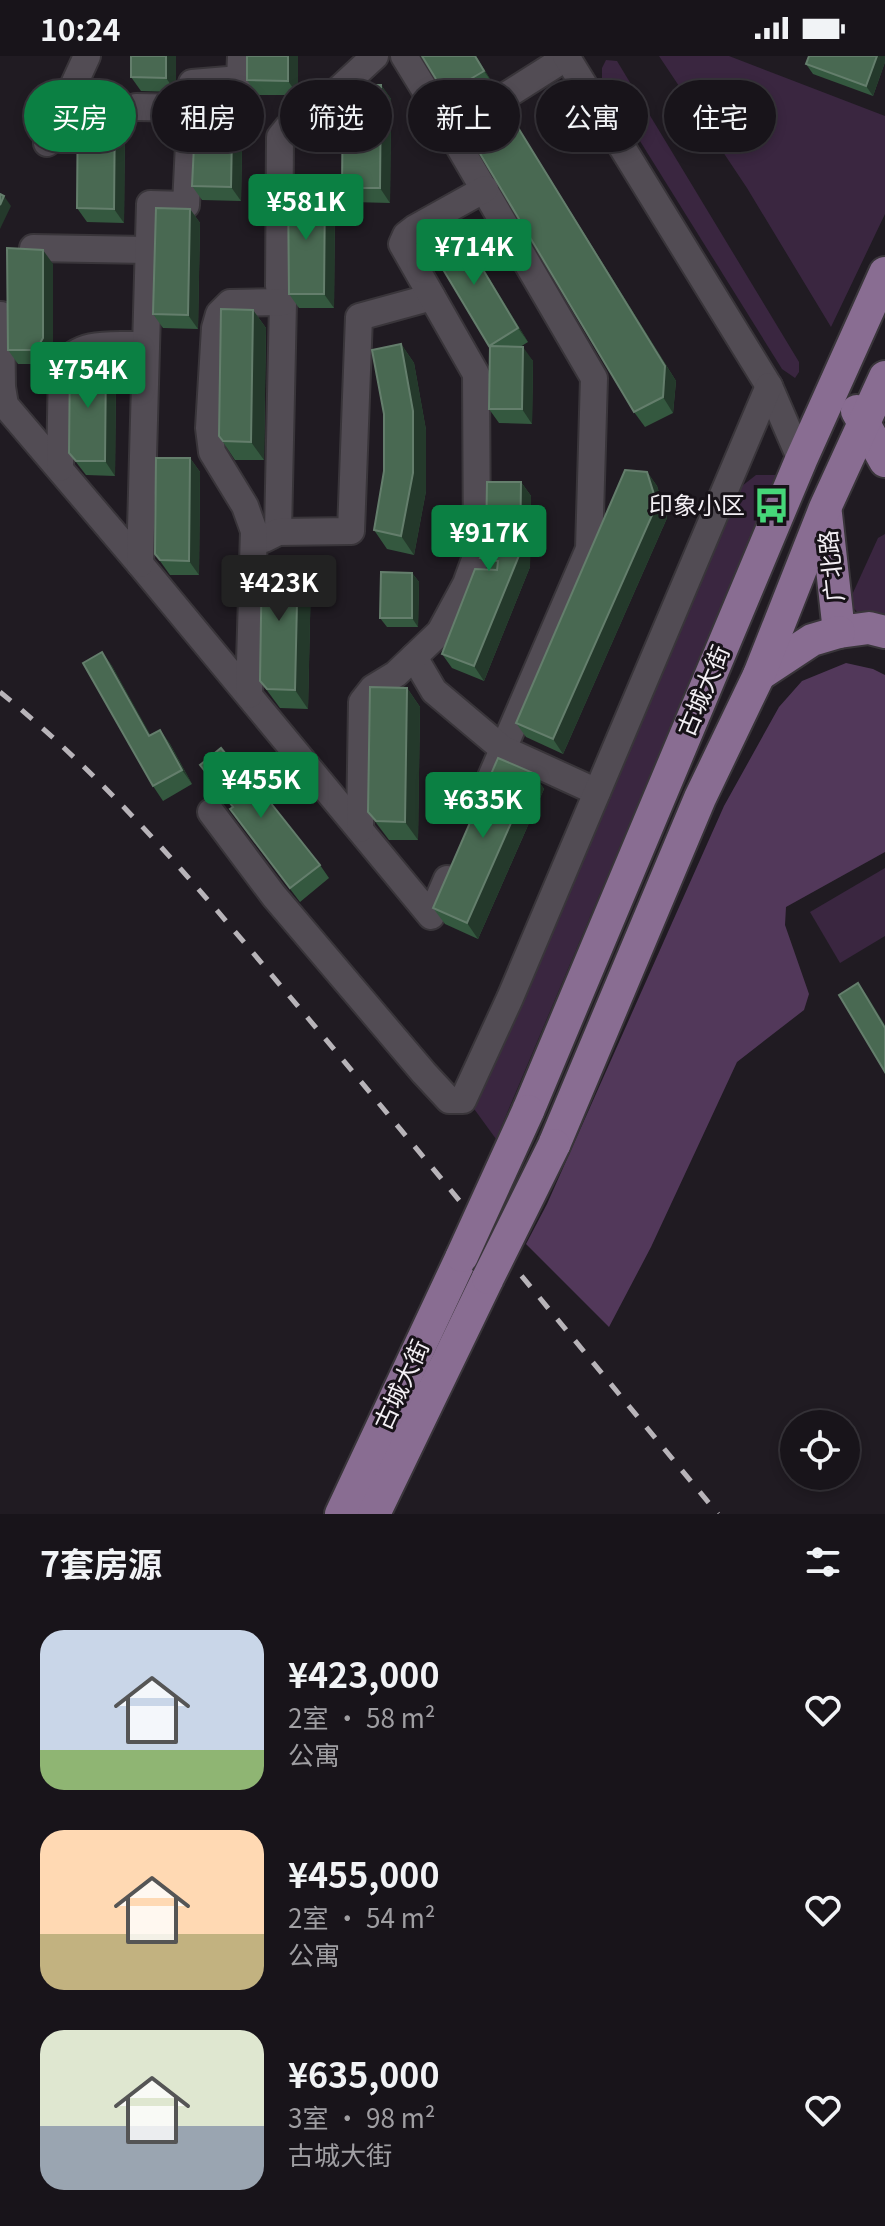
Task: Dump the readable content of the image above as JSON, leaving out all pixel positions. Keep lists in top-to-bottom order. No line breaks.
{"streets":{"main road":["广北路","古城大街"]},"crossings":[["广北路","古城大街"]],"places":{"bus stop":["印象小区"]},"page":{"status":"10:24","chip":["买房","租房","筛选","新上","公寓","住宅"],"price":["¥581K","¥714K","¥754K","¥917K","¥423K","¥455K","¥635K"],"heading":"7套房源","list":[{"name":"¥423,000","note":"2室 · 58 m² · 公寓"},{"name":"¥455,000","note":"2室 · 54 m² · 公寓"},{"name":"¥635,000","note":"3室 · 98 m² · 古城大街"}]}}
